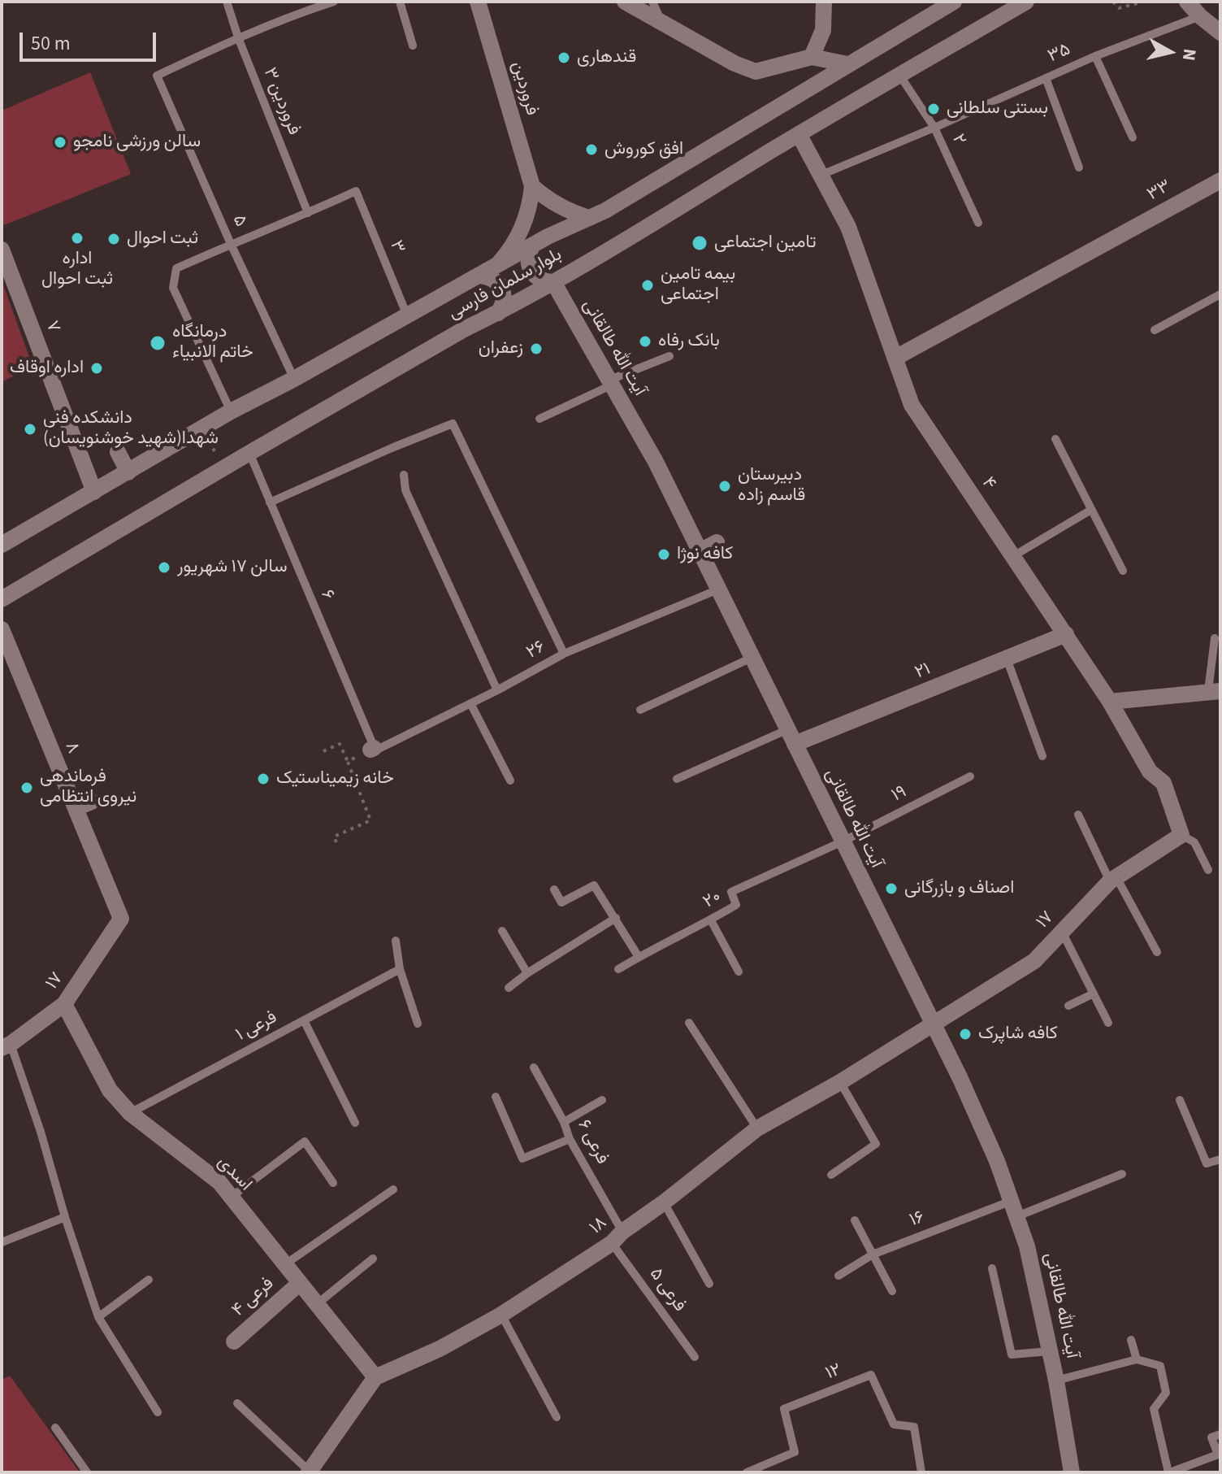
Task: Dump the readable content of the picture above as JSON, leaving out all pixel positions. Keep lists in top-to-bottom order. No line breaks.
{"streets":{"street":["فروردین","۳۳","بلوار سلمان فارسی","۷","آیت الله طالقانی","۴","۲۱","۸","۱۷","اسدی","۱۸","فرعی ۴"],"lane":["۳۵","فروردین ۳","۲","۵","۳","۶","۲۶","۱۹","۲۰","فرعی ۱","فرعی ۶","۱۶","فرعی ۵","۱۲"]},"crossings":[["۳۵","۲"],["۳۵","۴"],["فروردین ۳","۵"],["فروردین ۳","۳"],["۲","بلوار سلمان فارسی"],["۳۳","۴"],["۵","بلوار سلمان فارسی"],["۳","بلوار سلمان فارسی"],["بلوار سلمان فارسی","۷"],["بلوار سلمان فارسی","آیت الله طالقانی"],["بلوار سلمان فارسی","۴"],["بلوار سلمان فارسی","۶"],["آیت الله طالقانی","۲۶"],["آیت الله طالقانی","۲۱"],["آیت الله طالقانی","۱۹"],["آیت الله طالقانی","۲۰"],["آیت الله طالقانی","۱۷"],["آیت الله طالقانی","۱۶"],["آیت الله طالقانی","۱۸"],["۴","۲۱"],["۴","۱۷"],["۶","۲۶"],["۸","۱۷"],["۱۹","۲۰"],["۱۷","اسدی"],["۱۷","۱۸"],["فرعی ۱","اسدی"],["فرعی ۶","۱۸"],["فرعی ۶","فرعی ۵"],["اسدی","۱۸"],["اسدی","فرعی ۴"],["۱۸","فرعی ۵"]],"places":["قندهاری","بستنی سلطانی","سالن ورزشی نامجو","افق کوروش","اداره ثبت احوال","ثبت احوال","تامین اجتماعی","بیمه تامین اجتماعی","بانک رفاه","درمانگاه خاتم الانبیاء","زعفران","اداره اوقاف","دانشکده فنی شهدا(شهید خوشنویسان)","دبیرستان قاسم زاده","کافه نوژا","سالن ۱۷ شهریور","خانه زیمیناستیک","فرماندهی نیروی انتظامی","اصناف و بازرگانی","کافه شاپرک"],"scale_bar":"50 m","north":"right"}
